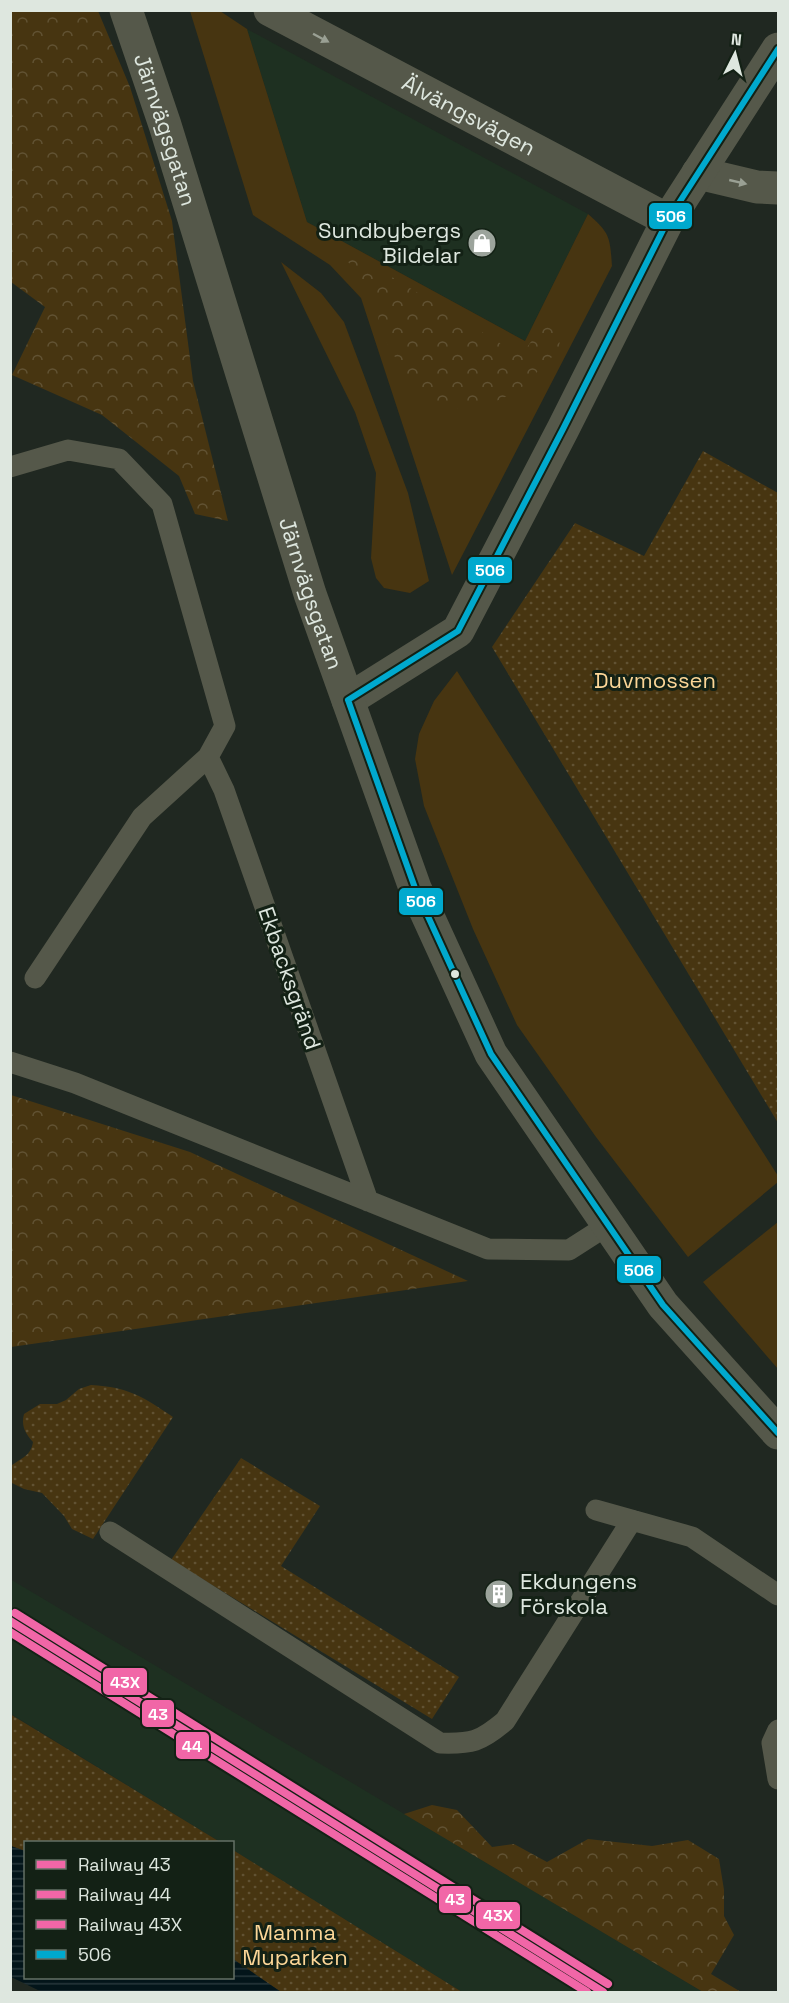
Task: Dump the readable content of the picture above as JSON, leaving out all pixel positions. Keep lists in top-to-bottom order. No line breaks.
{"streets":{"street":["Älvängsvägen","Järnvägsgatan"],"lane":["Ekbacksgränd"]},"one_way":["Älvängsvägen"],"parks":["Duvmossen","Mamma Muparken"],"places":{"shop":["Sundbybergs Bildelar"],"building":["Ekdungens Förskola"]},"lines":["transit line 506","rail line 43X","rail line 43","rail line 44"],"legend":["Railway 43","Railway 44","Railway 43X","506"],"north":"top"}
